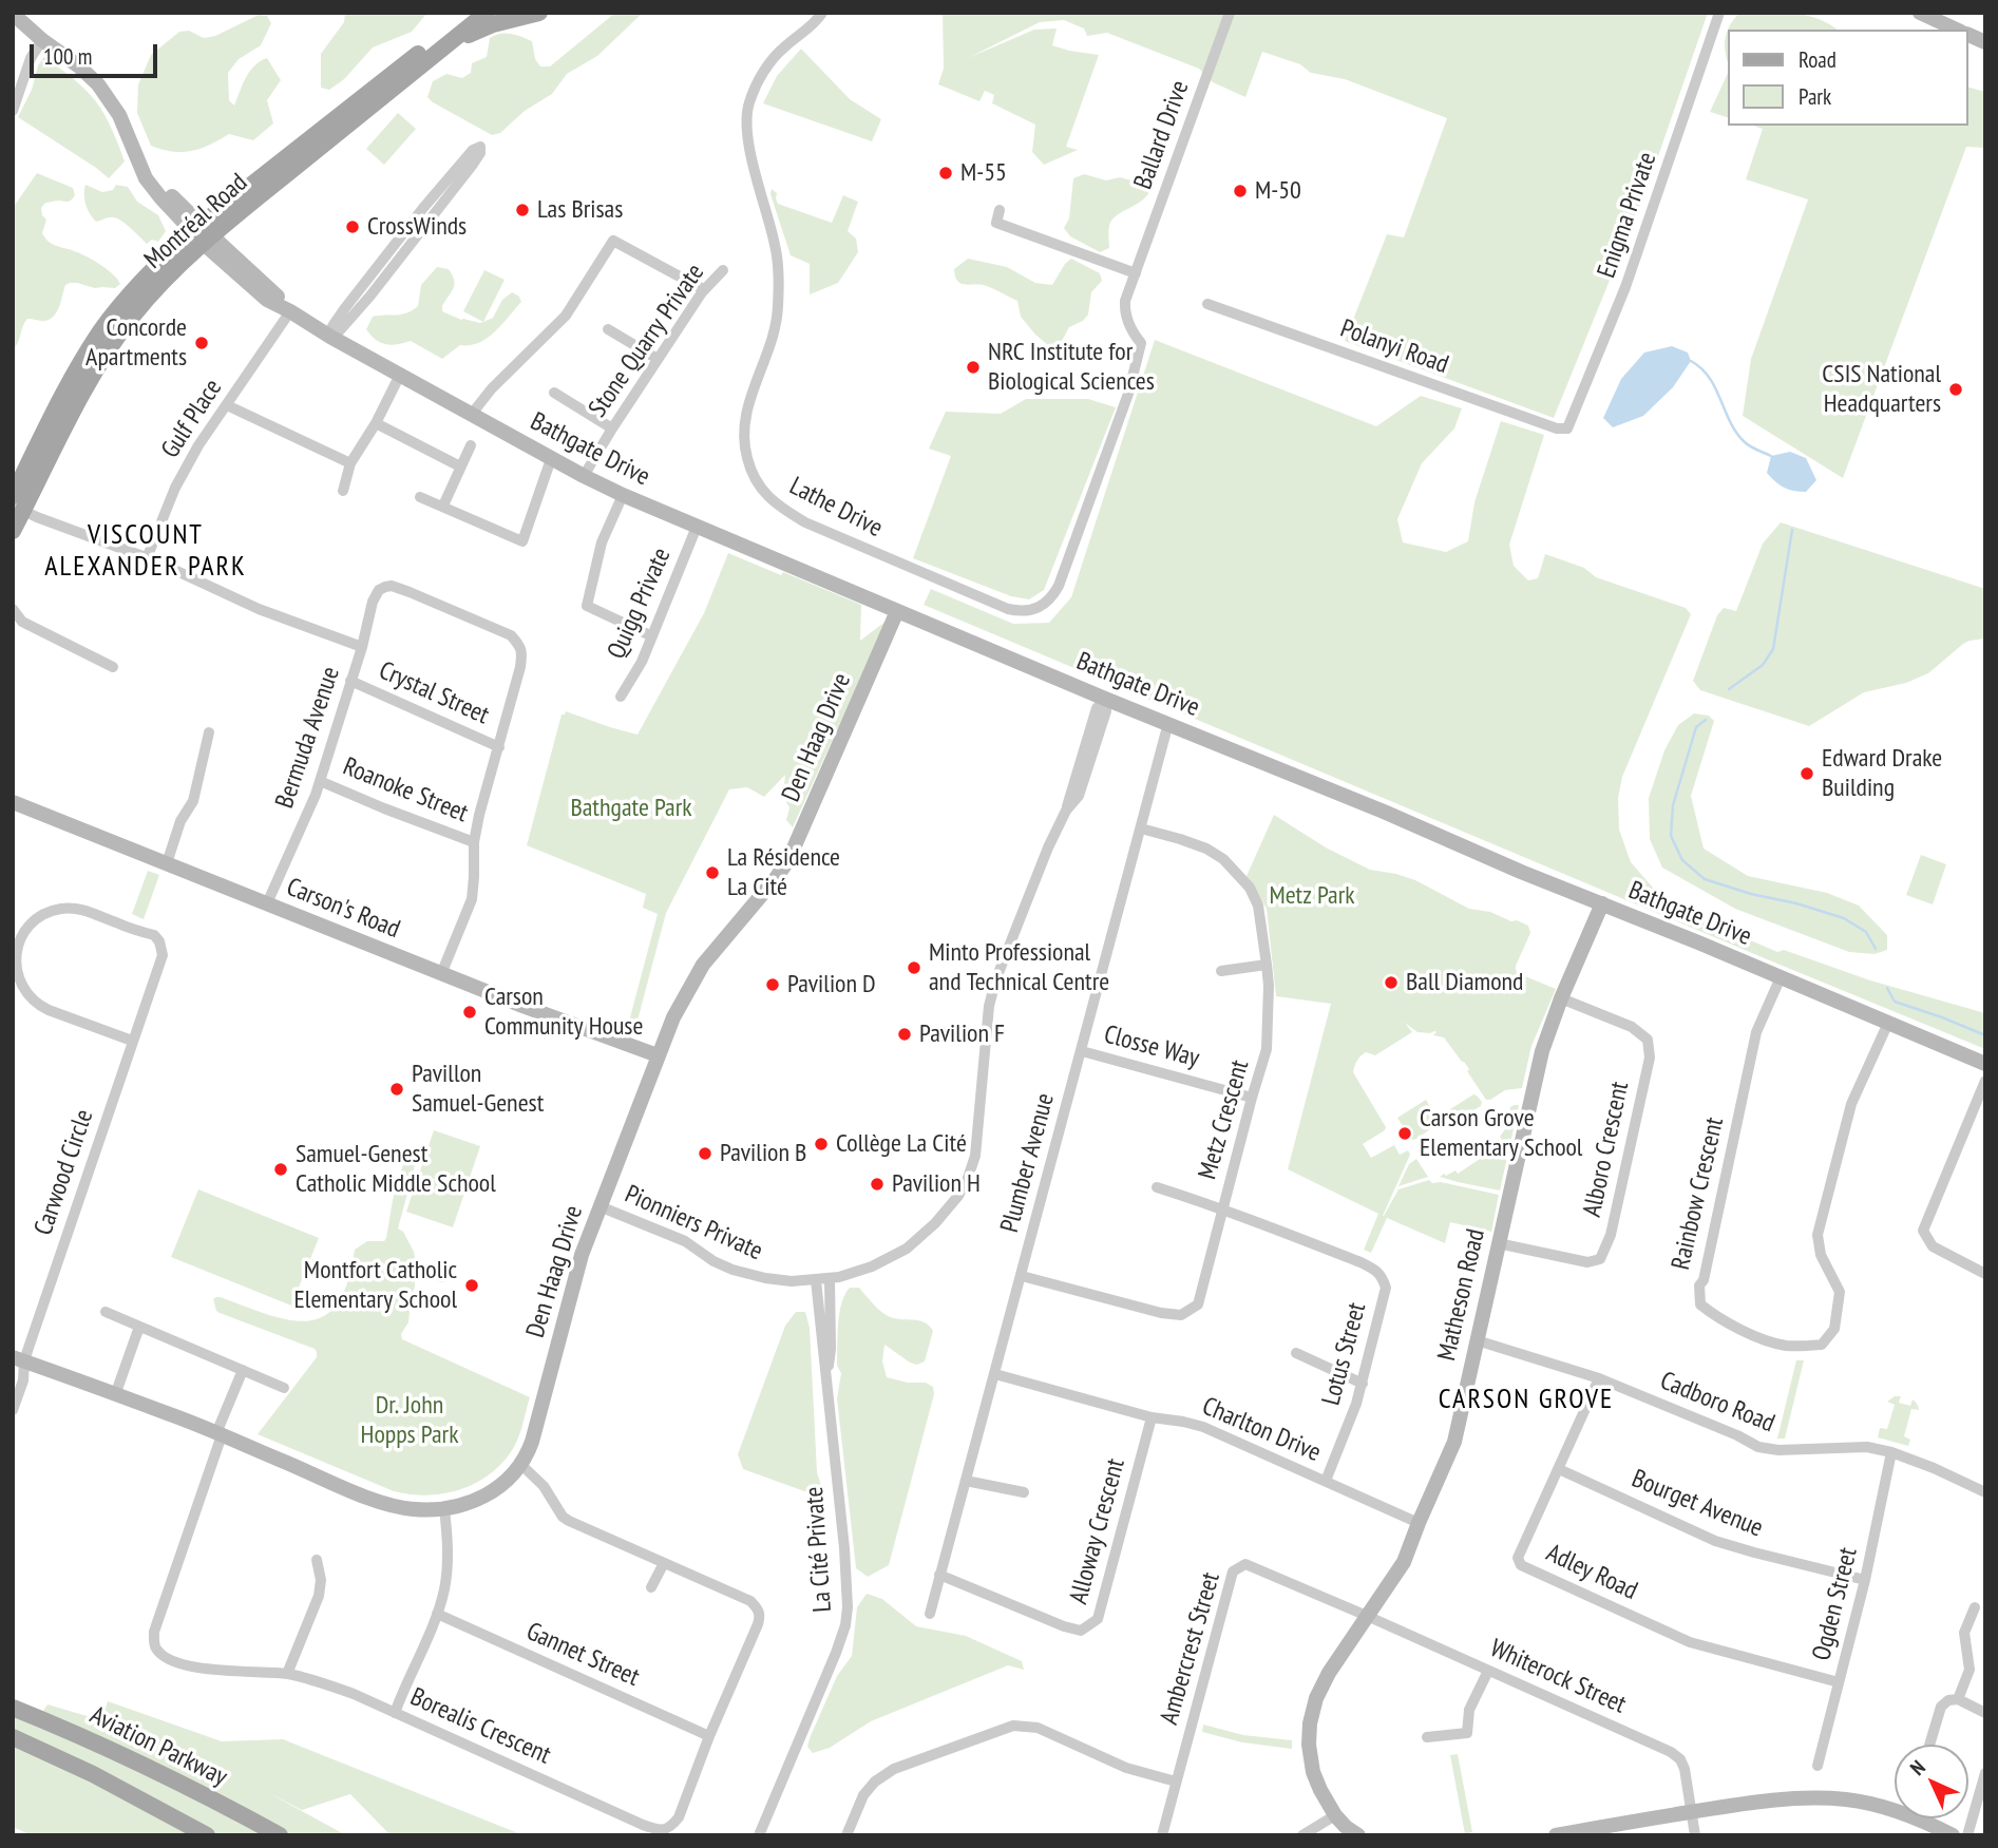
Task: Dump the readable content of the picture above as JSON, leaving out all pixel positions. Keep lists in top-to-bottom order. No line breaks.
{"streets":{"main road":["Montréal Road","Aviation Parkway"],"street":["Ballard Drive","Enigma Private","Stone Quarry Private","Polanyi Road","Gulf Place","Bathgate Drive","Lathe Drive","Quigg Private","Crystal Street","Bermuda Avenue","Den Haag Drive","Roanoke Street","Carson's Road","Closse Way","Metz Crescent","Alboro Crescent","Plumber Avenue","Carwood Circle","Rainbow Crescent","Pionniers Private","Matheson Road","Lotus Street","Cadboro Road","Charlton Drive","Bourget Avenue","Alloway Crescent","La Cité Private","Adley Road","Ogden Street","Ambercrest Street","Gannet Street","Whiterock Street","Borealis Crescent"]},"crossings":[["Ballard Drive","Lathe Drive"],["Enigma Private","Polanyi Road"],["Montréal Road","Bathgate Drive"],["Stone Quarry Private","Bathgate Drive"],["Gulf Place","Bathgate Drive"],["Bathgate Drive","Quigg Private"],["Bathgate Drive","Den Haag Drive"],["Bathgate Drive","Plumber Avenue"],["Bathgate Drive","Rainbow Crescent"],["Bathgate Drive","Pionniers Private"],["Bathgate Drive","Matheson Road"],["Crystal Street","Bermuda Avenue"],["Bermuda Avenue","Roanoke Street"],["Bermuda Avenue","Carson's Road"],["Den Haag Drive","Carson's Road"],["Den Haag Drive","Carwood Circle"],["Den Haag Drive","Pionniers Private"],["Den Haag Drive","Borealis Crescent"],["Closse Way","Metz Crescent"],["Closse Way","Plumber Avenue"],["Metz Crescent","Plumber Avenue"],["Metz Crescent","Lotus Street"],["Alboro Crescent","Matheson Road"],["Plumber Avenue","Charlton Drive"],["Plumber Avenue","Alloway Crescent"],["Pionniers Private","La Cité Private"],["Matheson Road","Cadboro Road"],["Matheson Road","Charlton Drive"],["Matheson Road","Ambercrest Street"],["Matheson Road","Whiterock Street"],["Lotus Street","Charlton Drive"],["Cadboro Road","Adley Road"],["Cadboro Road","Ogden Street"],["Charlton Drive","Alloway Crescent"],["Bourget Avenue","Adley Road"],["Bourget Avenue","Ogden Street"],["Adley Road","Ogden Street"],["Ambercrest Street","Whiterock Street"],["Gannet Street","Borealis Crescent"]],"districts":["VISCOUNT ALEXANDER PARK","CARSON GROVE"],"parks":["Bathgate Park","Metz Park","Dr. John Hopps Park"],"places":["M-55","M-50","Las Brisas","CrossWinds","Concorde Apartments","NRC Institute for Biological Sciences","CSIS National Headquarters","Edward Drake Building","La Résidence La Cité","Minto Professional and Technical Centre","Ball Diamond","Pavilion D","Carson Community House","Pavilion F","Pavillon Samuel-Genest","Carson Grove Elementary School","Collège La Cité","Pavilion B","Samuel-Genest Catholic Middle School","Pavilion H","Montfort Catholic Elementary School"],"legend":["Road","Park"],"scale_bar":"100 m","north":"top left"}
